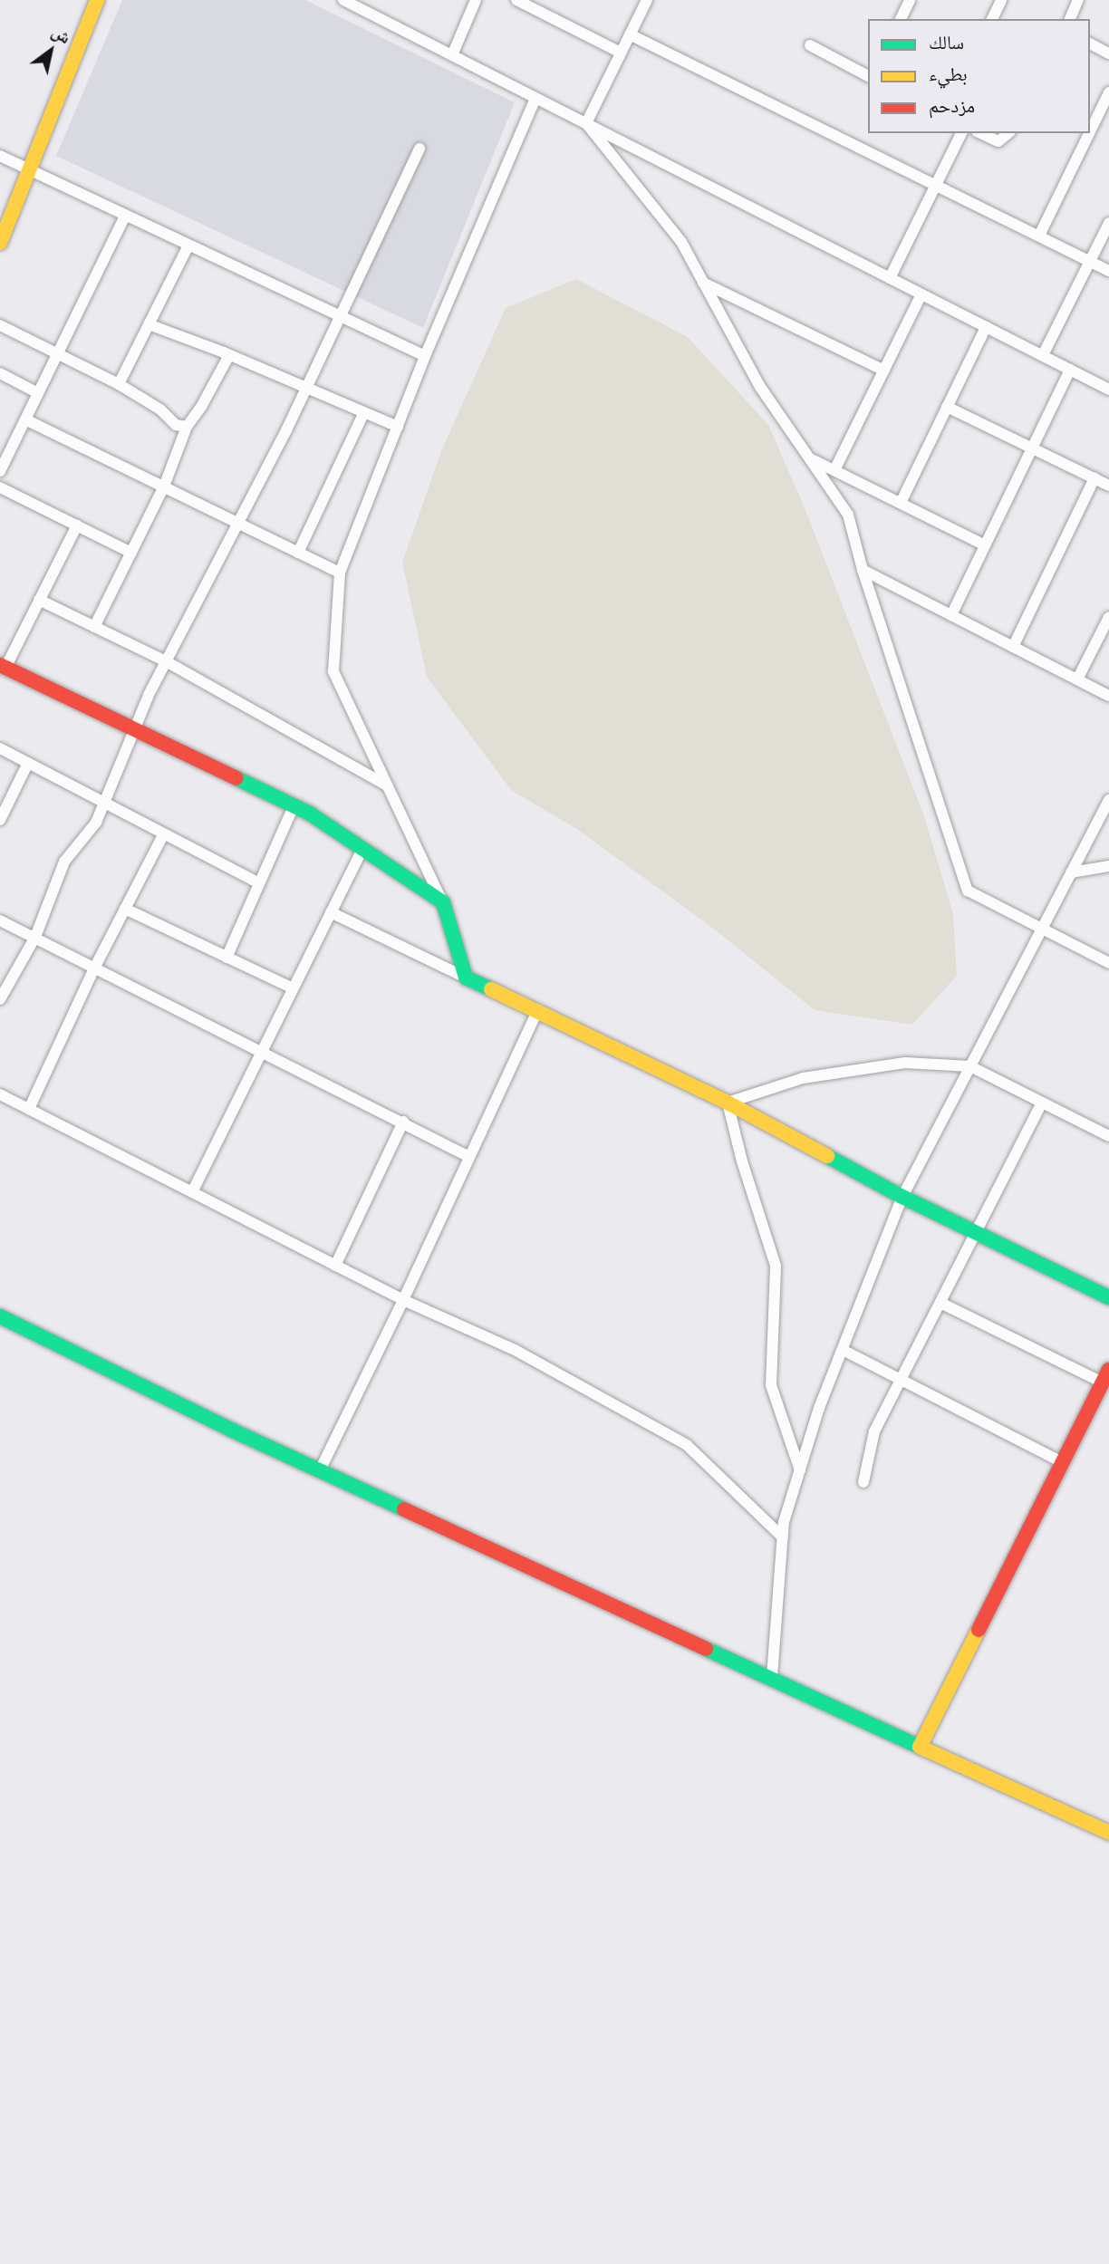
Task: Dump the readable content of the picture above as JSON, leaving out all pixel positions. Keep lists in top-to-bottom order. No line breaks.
{"legend":["سالك","بطيء","مزدحم"],"north":"top right"}
